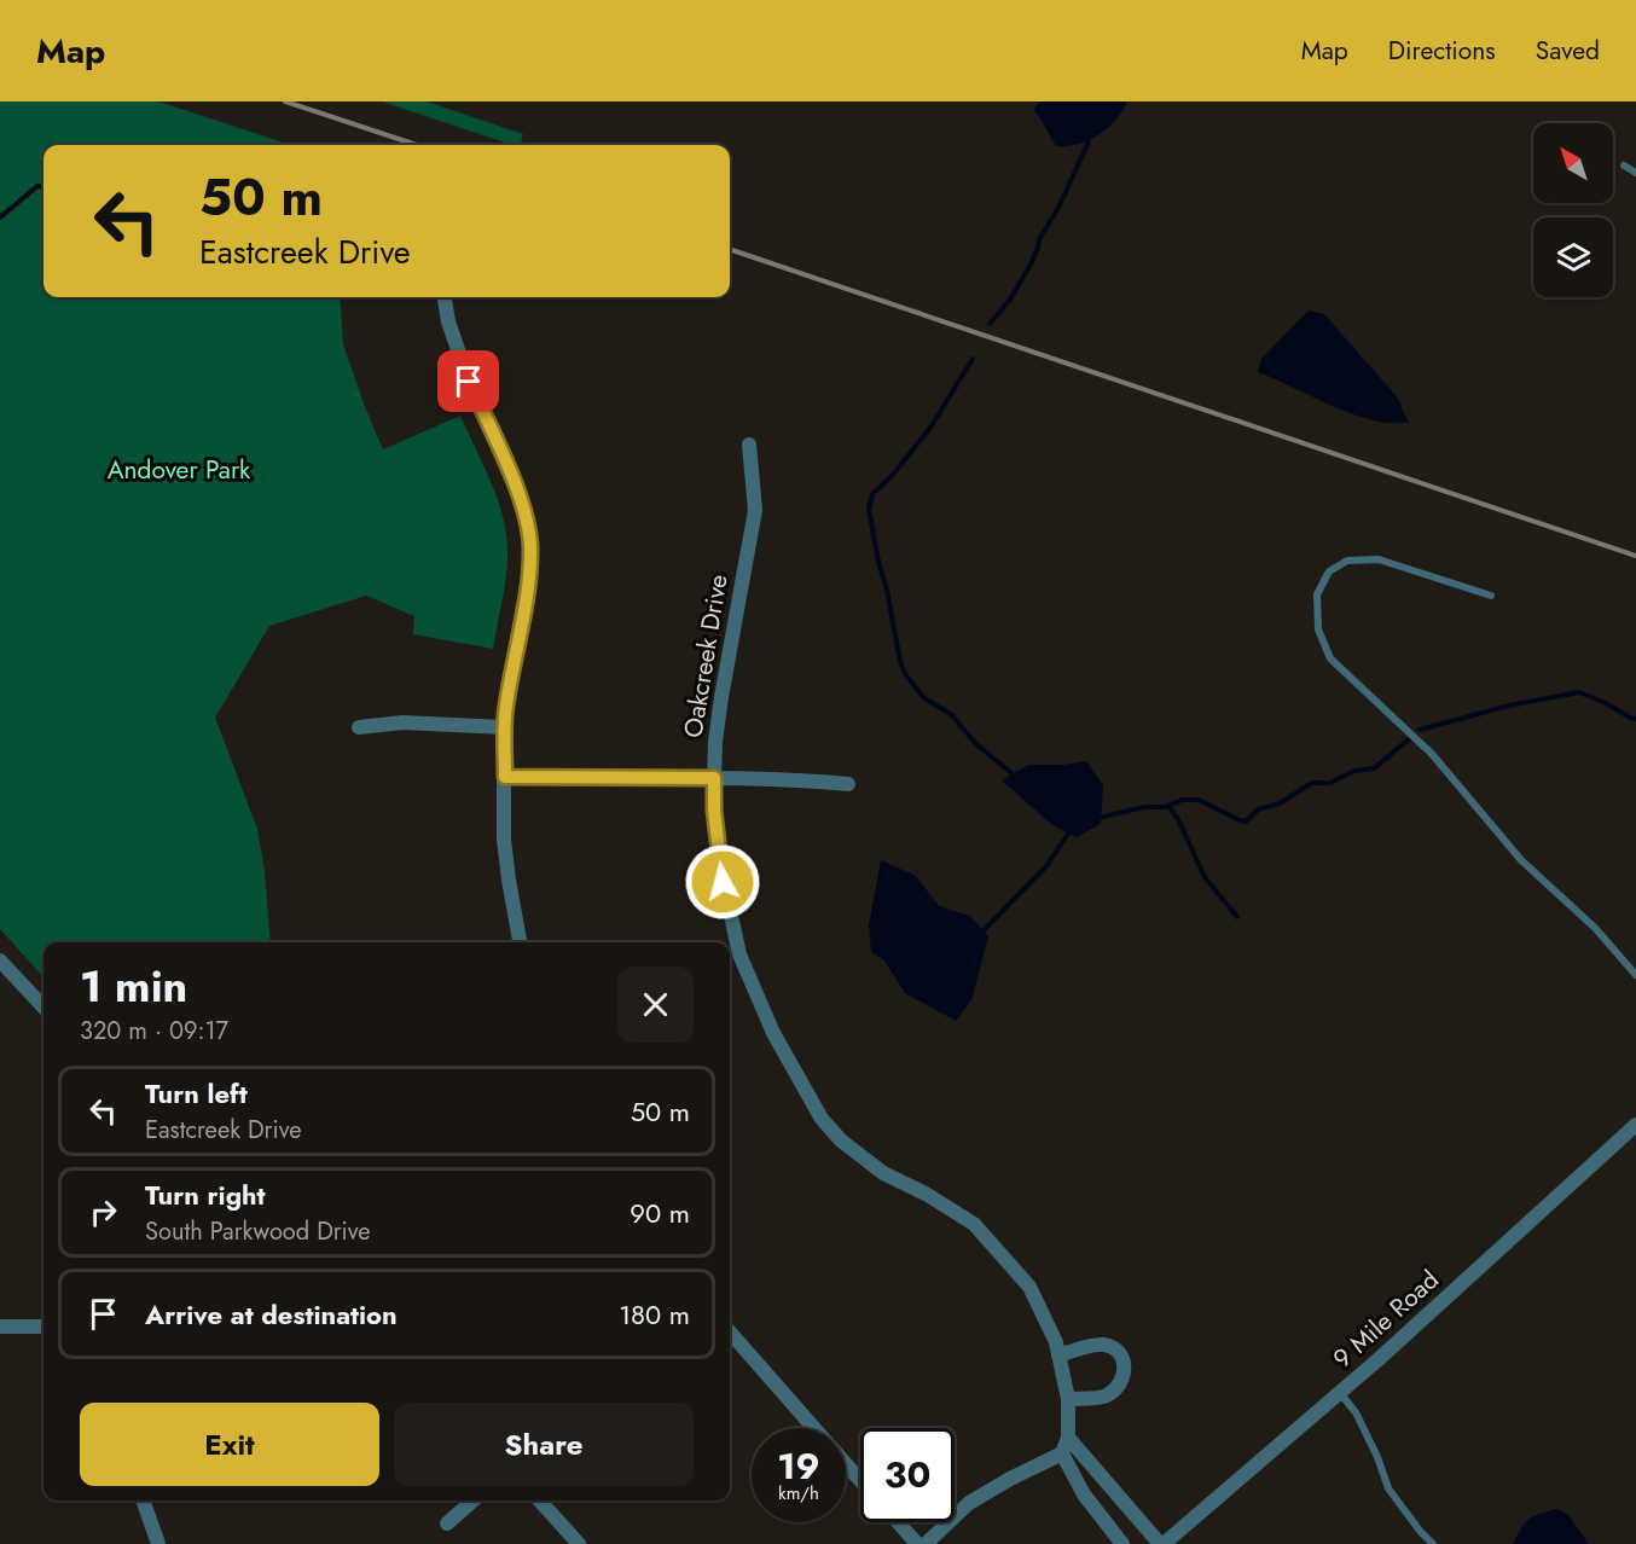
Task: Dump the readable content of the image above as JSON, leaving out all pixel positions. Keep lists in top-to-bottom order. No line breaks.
{"streets":{"street":["Oakcreek Drive","9 Mile Road"]},"parks":["Andover Park"],"north":"top left","page":{"header":"Map","nav":["Map","Directions","Saved"],"turn":["50 m","Eastcreek Drive"],"heading":["1 min","320 m · 09:17"],"list":[{"name":"Turn left","note":"Eastcreek Drive","value":"50 m"},{"name":"Turn right","note":"South Parkwood Drive","value":"90 m"},{"name":"Arrive at destination","value":"180 m"}],"buttons":["Exit","Share"],"speed":"19 km/h","limit":"30"}}
